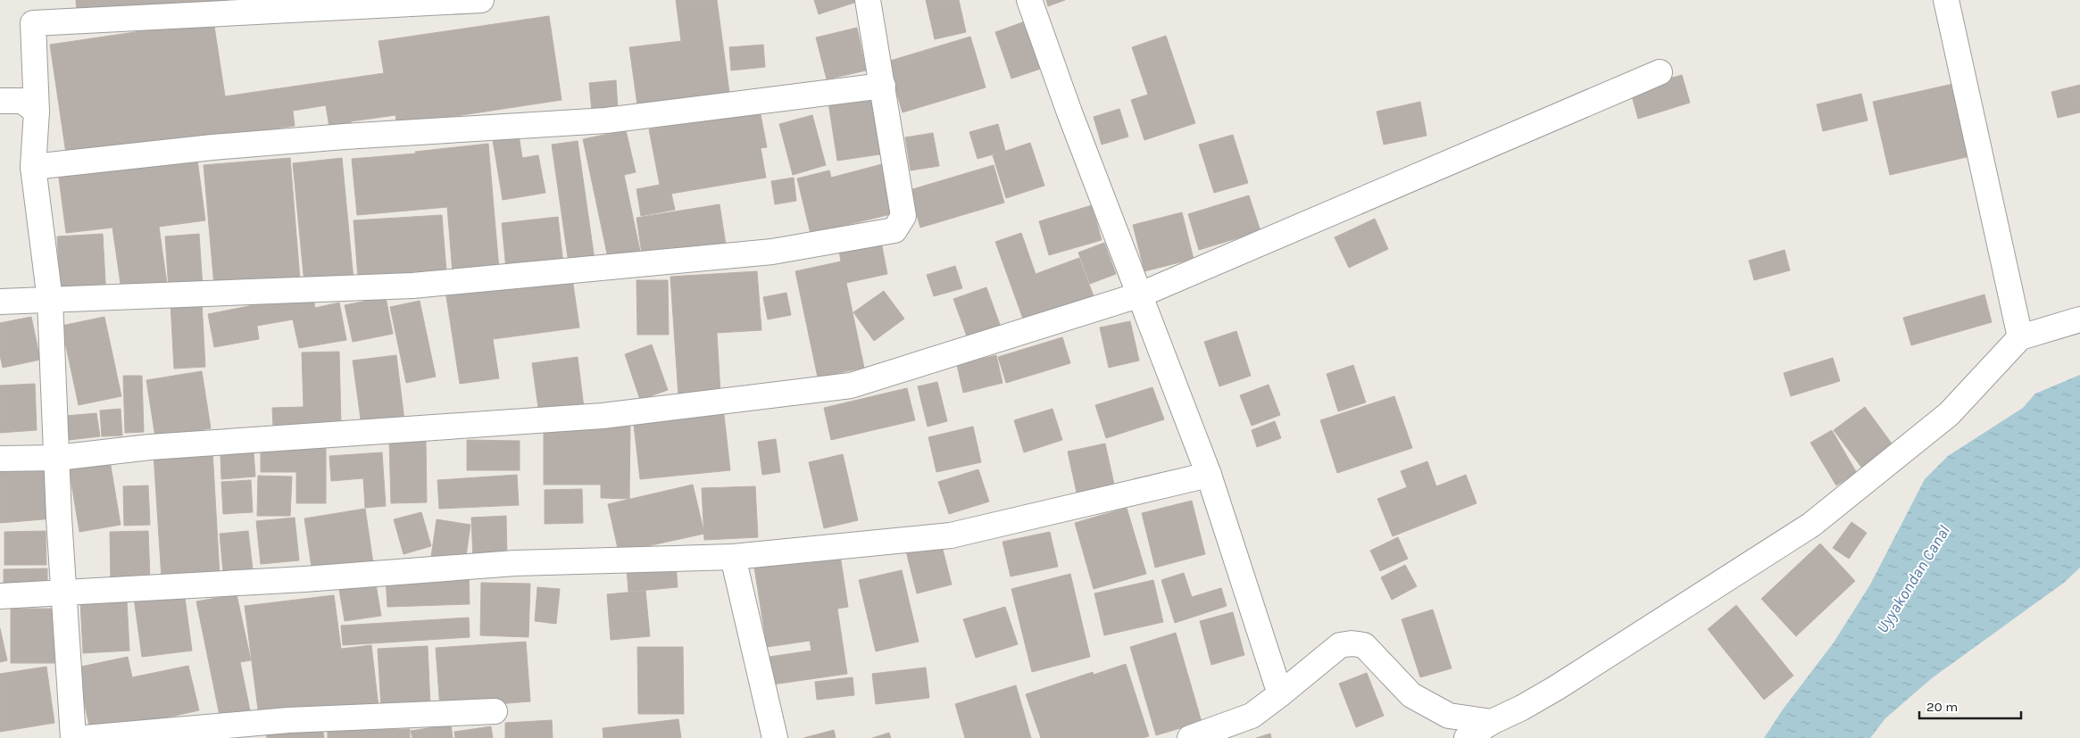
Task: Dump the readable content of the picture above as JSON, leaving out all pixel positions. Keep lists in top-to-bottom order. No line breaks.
{"water":["Uyyakondan Canal"],"scale_bar":"20 m"}
